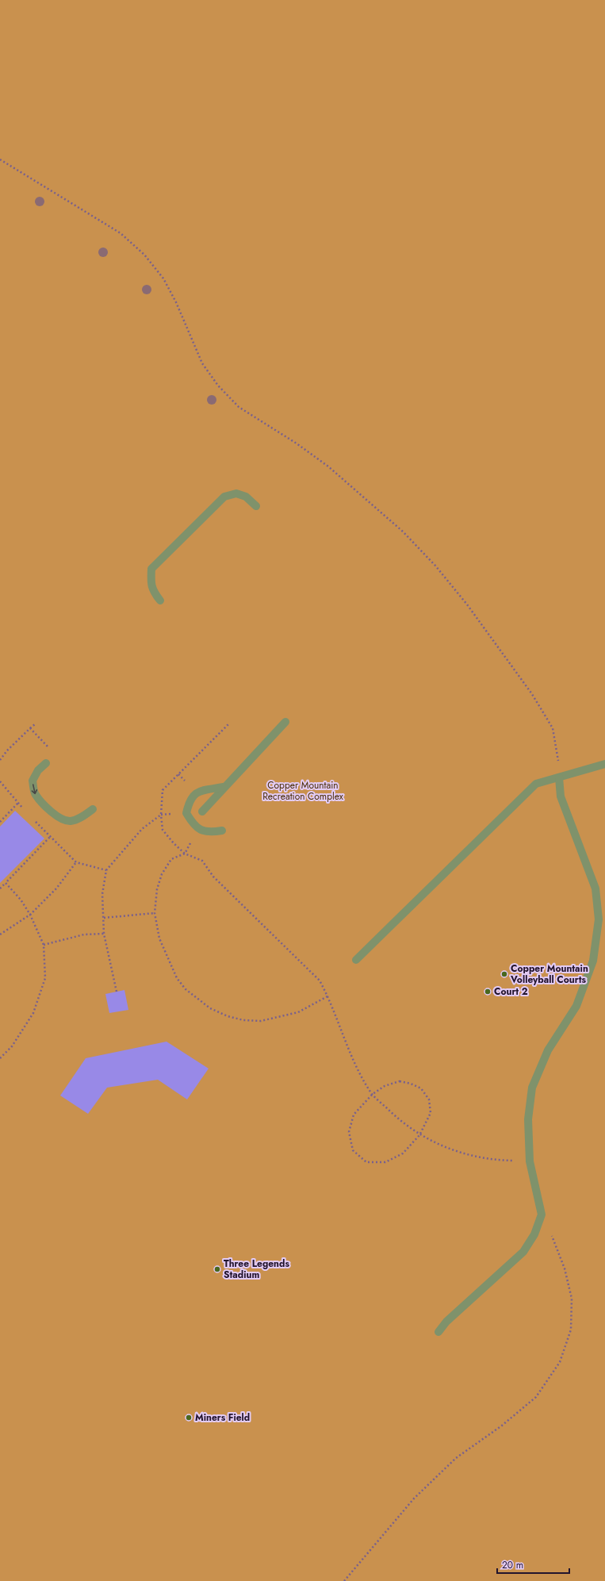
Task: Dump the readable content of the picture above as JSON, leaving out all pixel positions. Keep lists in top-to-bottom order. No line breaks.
{"parks":["Copper Mountain Recreation Complex"],"places":["Copper Mountain Volleyball Courts","Court 2","Three Legends Stadium","Miners Field"],"scale_bar":"20 m"}
